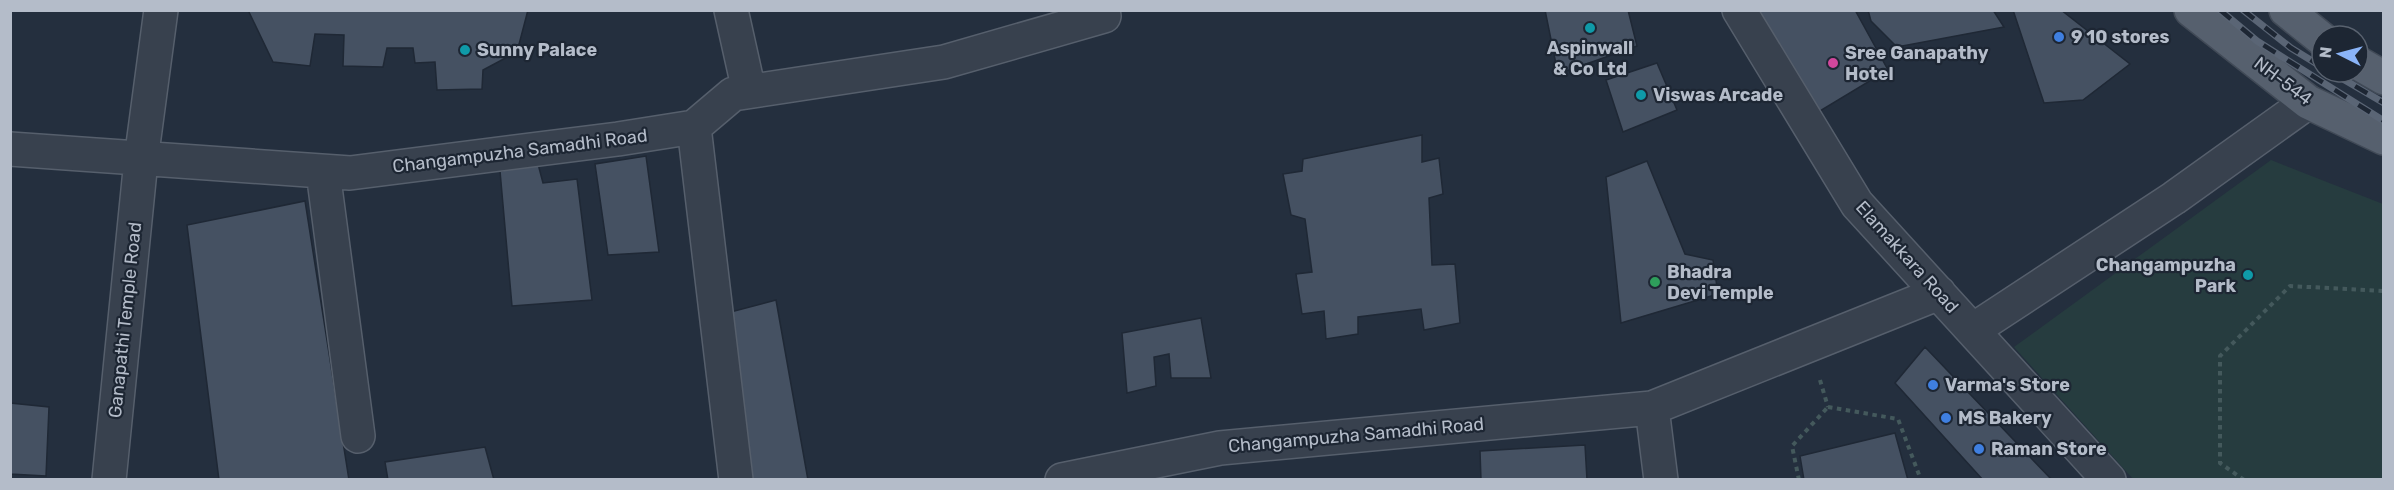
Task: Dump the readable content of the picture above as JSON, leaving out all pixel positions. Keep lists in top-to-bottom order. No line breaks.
{"streets":{"main road":["NH-544"],"street":["Changampuzha Samadhi Road","Elamakkara Road","Ganapathi Temple Road"]},"crossings":[["Changampuzha Samadhi Road","Elamakkara Road"],["Changampuzha Samadhi Road","Ganapathi Temple Road"]],"places":["Aspinwall & Co Ltd","9 10 stores","Sunny Palace","Sree Ganapathy Hotel","Viswas Arcade","Changampuzha Park","Bhadra Devi Temple","Varma's Store","MS Bakery","Raman Store"],"north":"left"}
